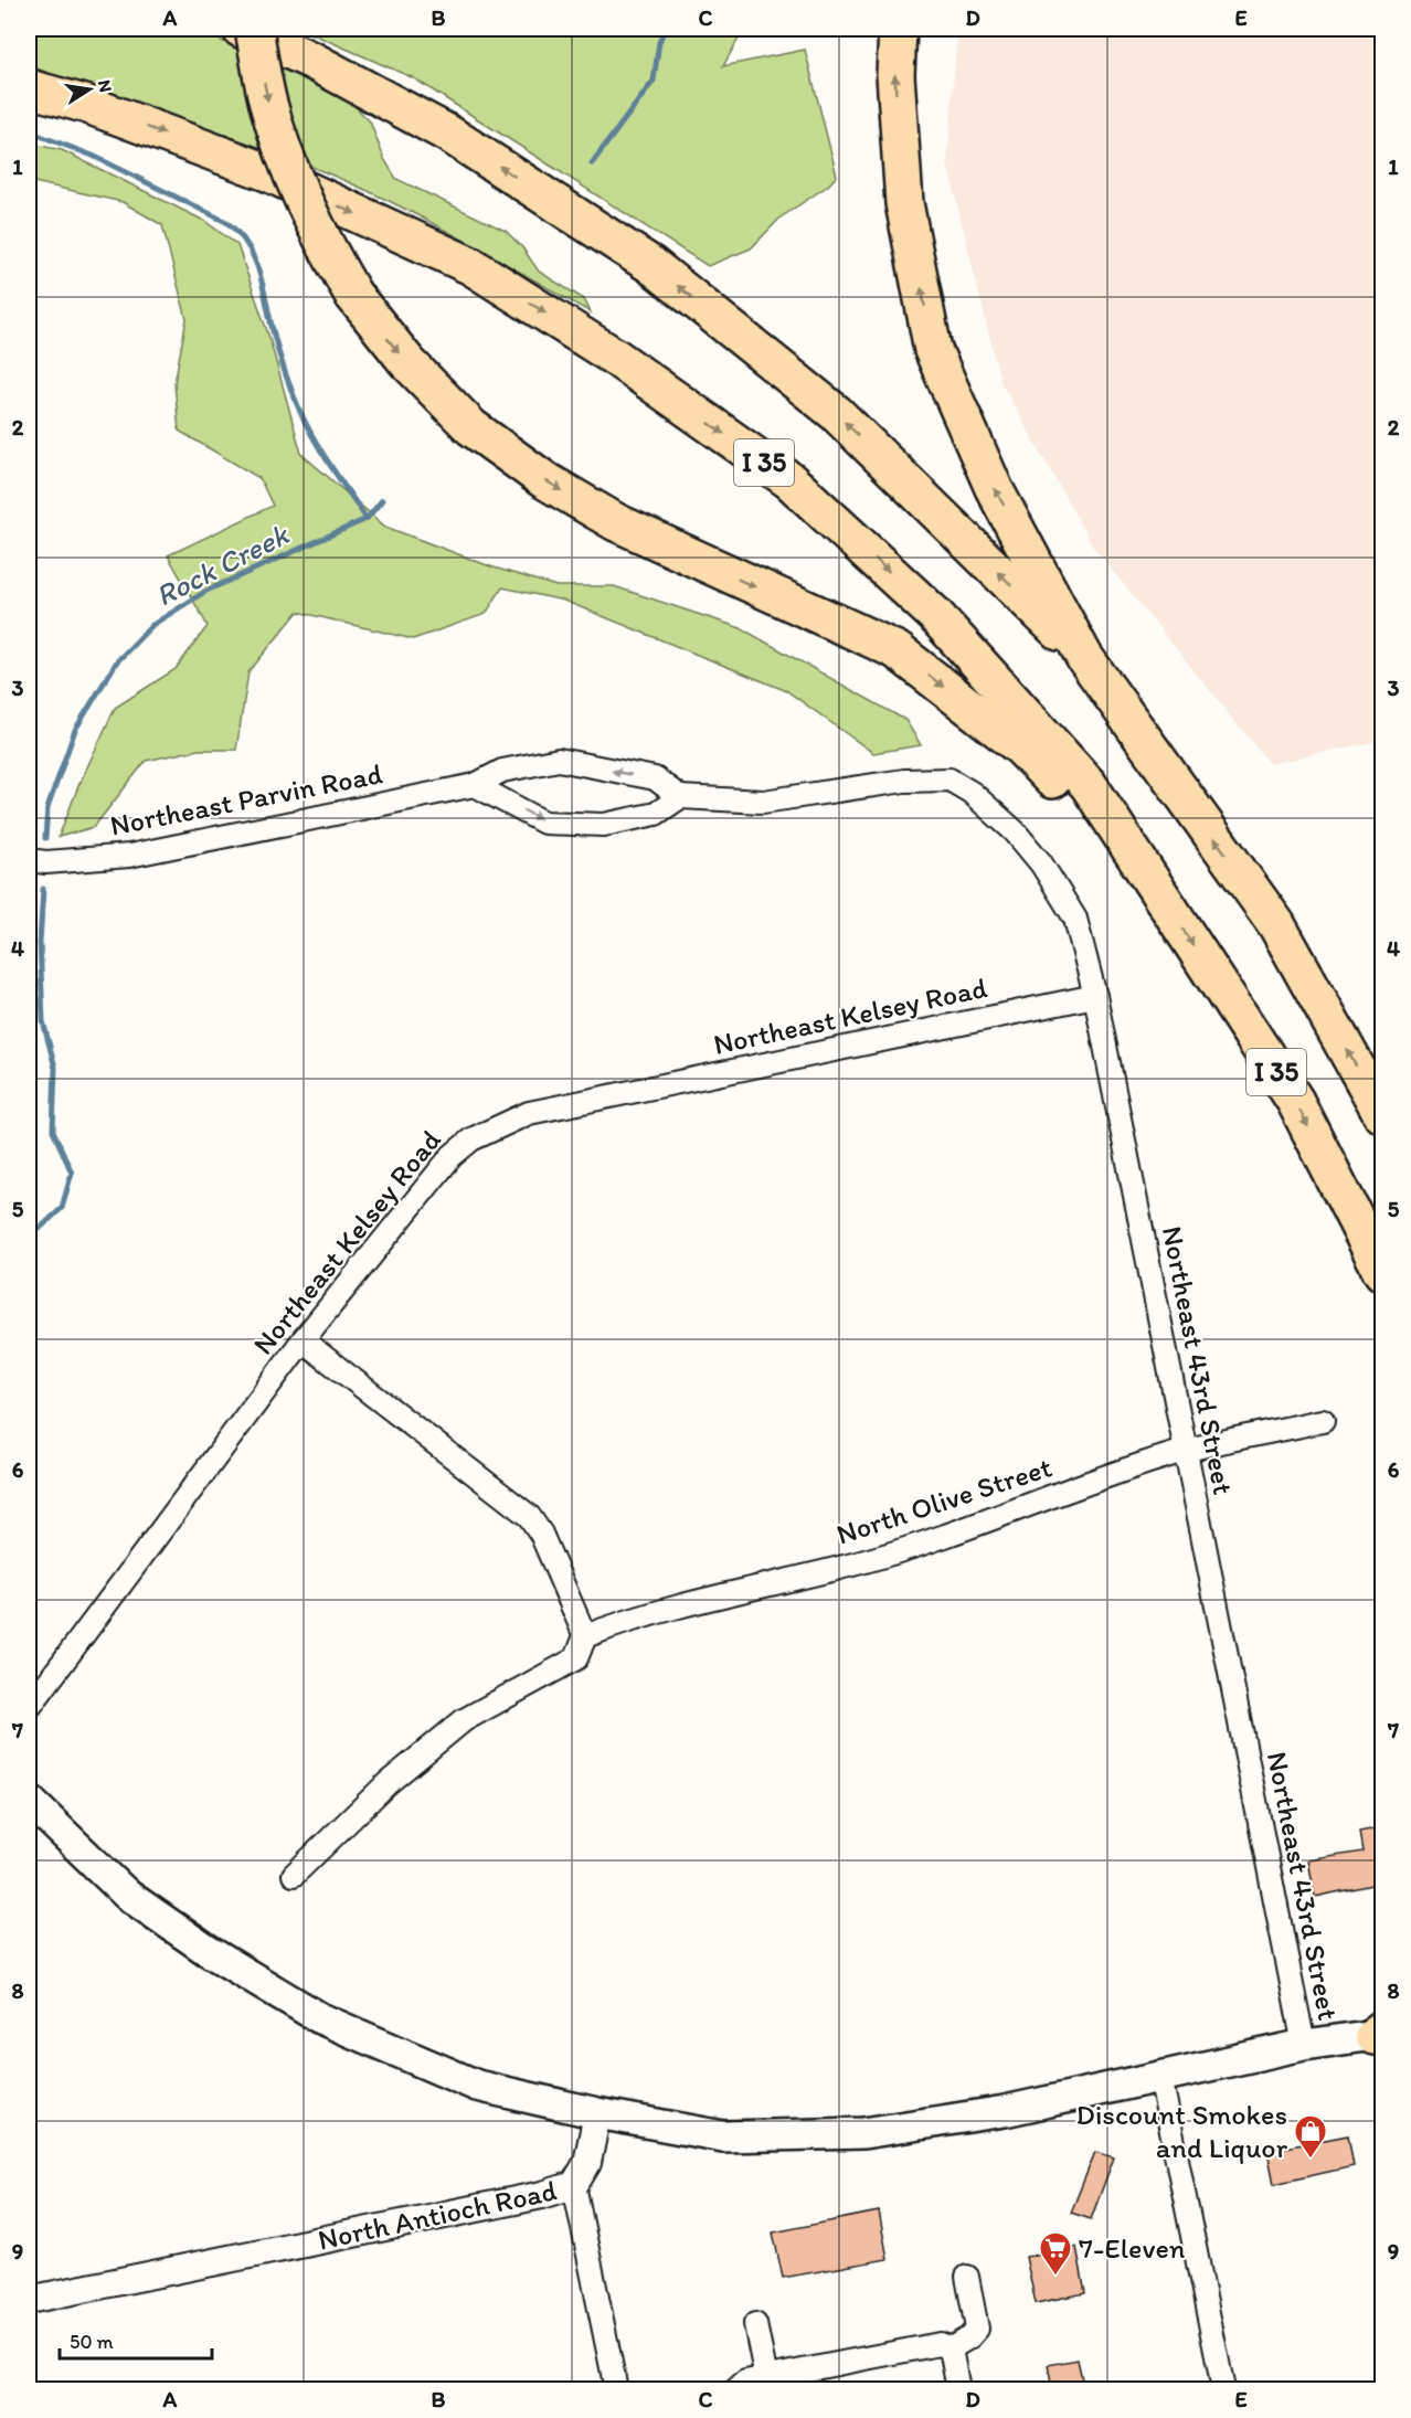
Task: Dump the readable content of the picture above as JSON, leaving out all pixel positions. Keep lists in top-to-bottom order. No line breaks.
{"streets":{"highway":["I 35"],"street":["Northeast Parvin Road","Northeast Kelsey Road","Northeast 43rd Street","North Olive Street","North Antioch Road"]},"crossings":[["Northeast Parvin Road","Northeast 43rd Street"],["Northeast Kelsey Road","Northeast 43rd Street"],["Northeast 43rd Street","North Olive Street"]],"water":["Rock Creek"],"places":{"shop":["Discount Smokes and Liquor"],"supermarket":["7-Eleven"]},"scale_bar":"50 m","north":"right","grid":{"columns":["A","B","C","D","E"],"rows":["1","2","3","4","5","6","7","8","9"]}}
